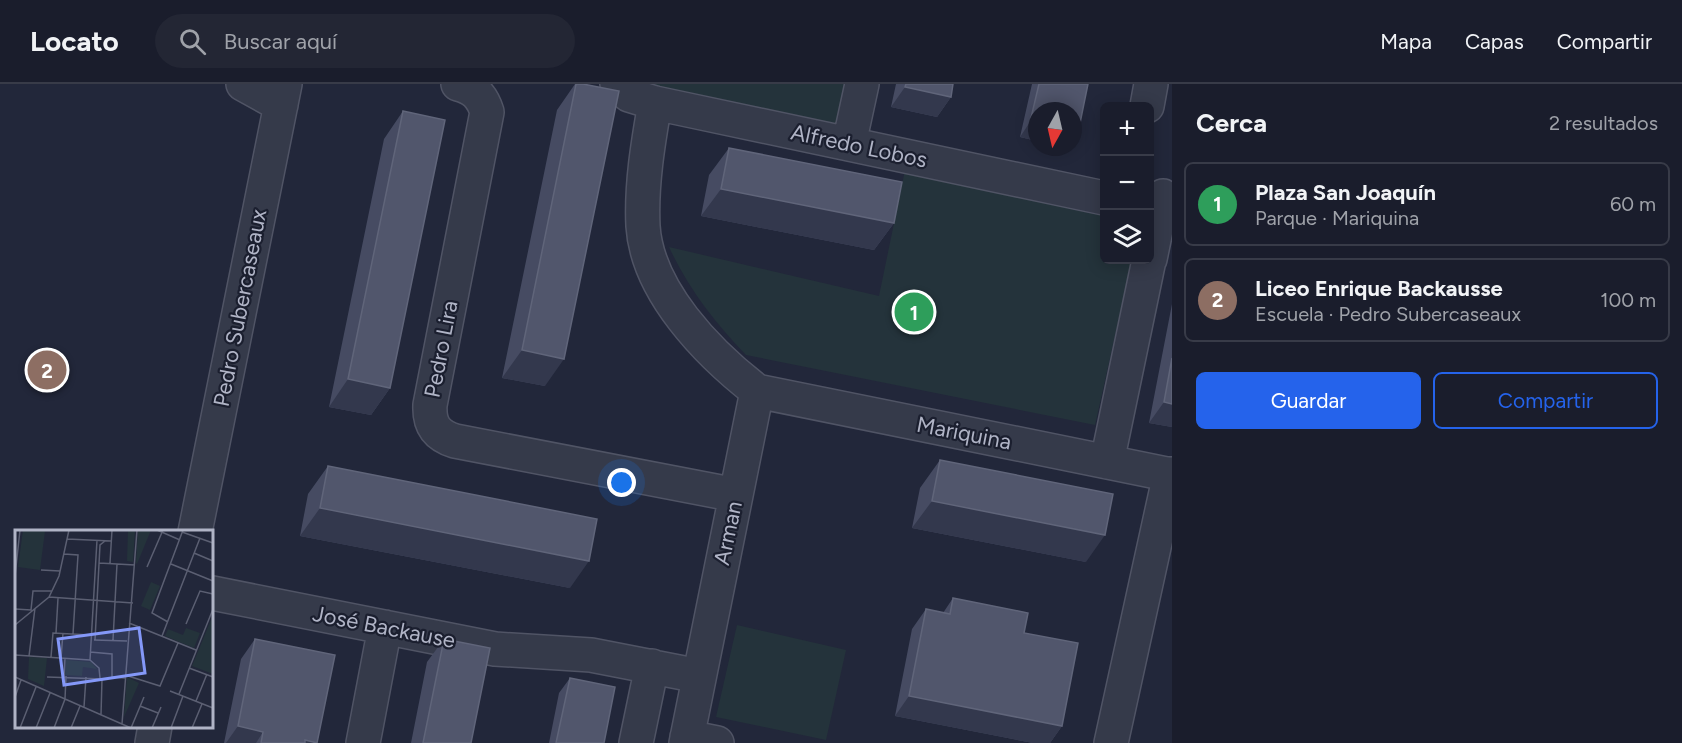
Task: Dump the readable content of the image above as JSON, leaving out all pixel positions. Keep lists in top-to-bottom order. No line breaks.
{"streets":{"street":["Alfredo Lobos","Pedro Subercaseaux","Pedro Lira","Mariquina","Arman","José Backause"]},"crossings":[["Pedro Lira","Arman"],["Mariquina","Arman"],["Arman","José Backause"]],"north":"bottom","page":{"header":"Locato","search":"Buscar aquí","nav":["Mapa","Capas","Compartir"],"heading":["Cerca","2 resultados"],"map_buttons":["+","−"],"list":[{"mark":"1","name":"Plaza San Joaquín","note":"Parque · Mariquina","value":"60 m"},{"mark":"2","name":"Liceo Enrique Backausse","note":"Escuela · Pedro Subercaseaux","value":"100 m"}],"pins":["1","2"],"buttons":["Guardar","Compartir"]}}
